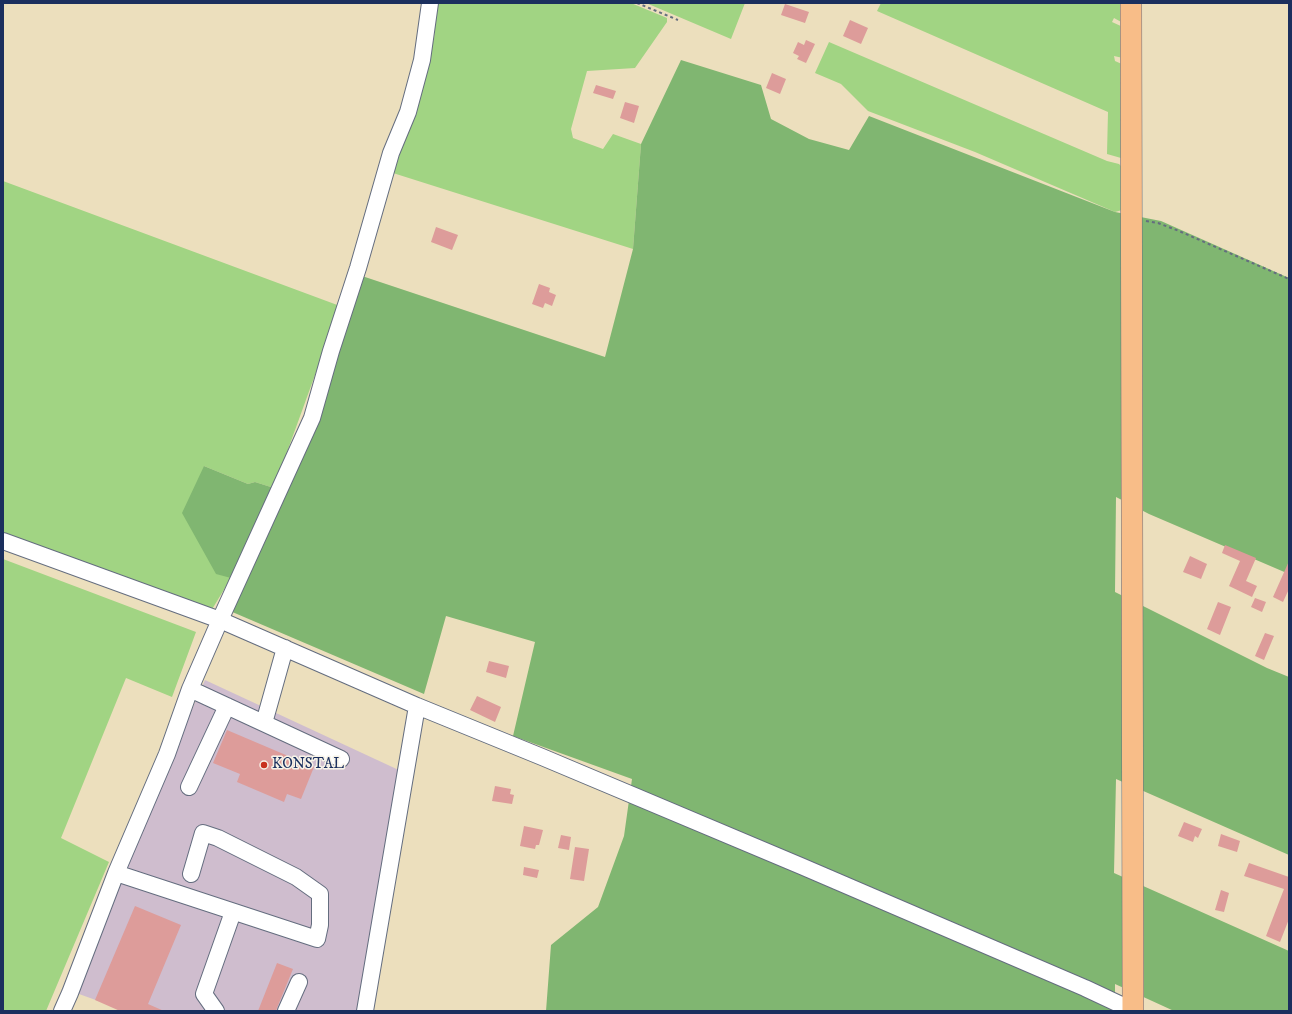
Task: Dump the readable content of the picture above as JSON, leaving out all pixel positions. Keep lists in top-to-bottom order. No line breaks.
{"places":["KONSTAL"]}
